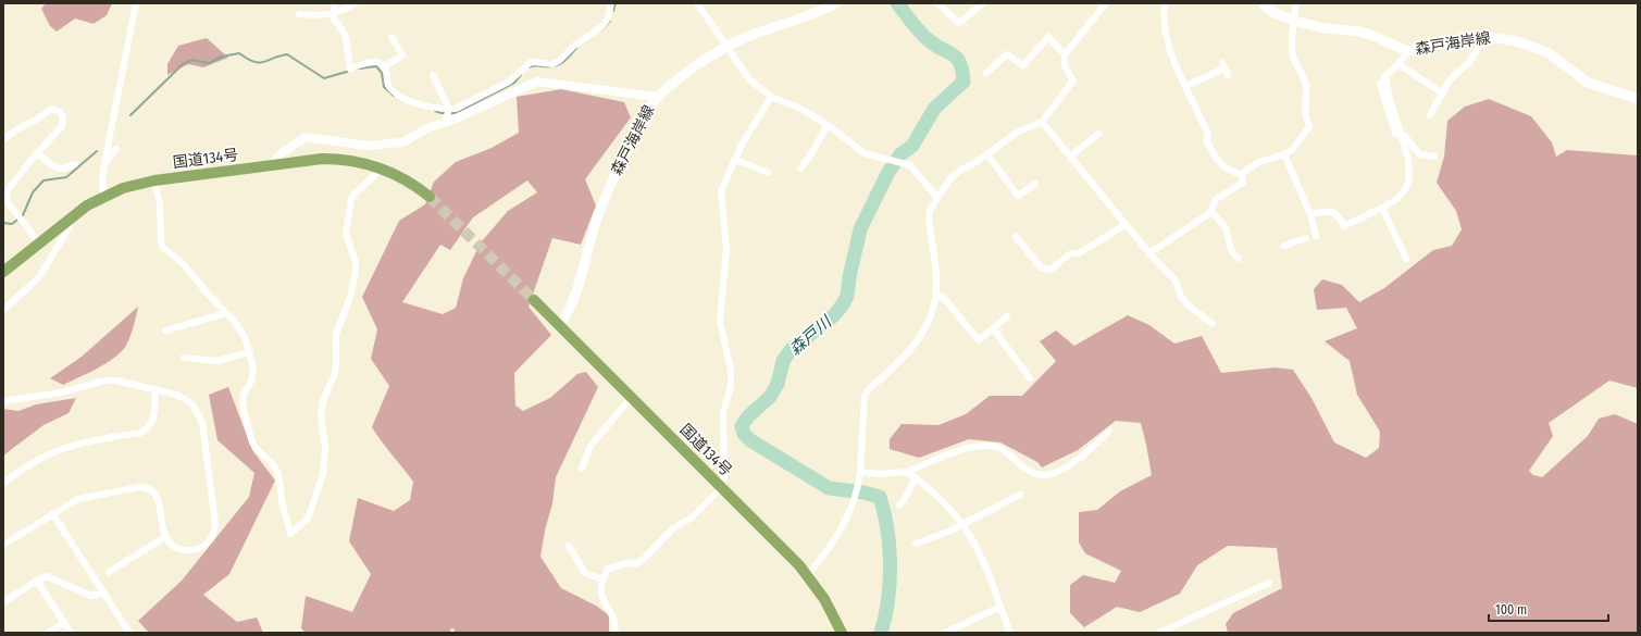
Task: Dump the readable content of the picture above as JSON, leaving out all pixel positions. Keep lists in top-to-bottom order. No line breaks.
{"streets":{"highway":["国道134号"],"main road":["森戸海岸線"]},"crossings":[["森戸海岸線","国道134号"]],"water":["森戸川"],"scale_bar":"100 m"}
